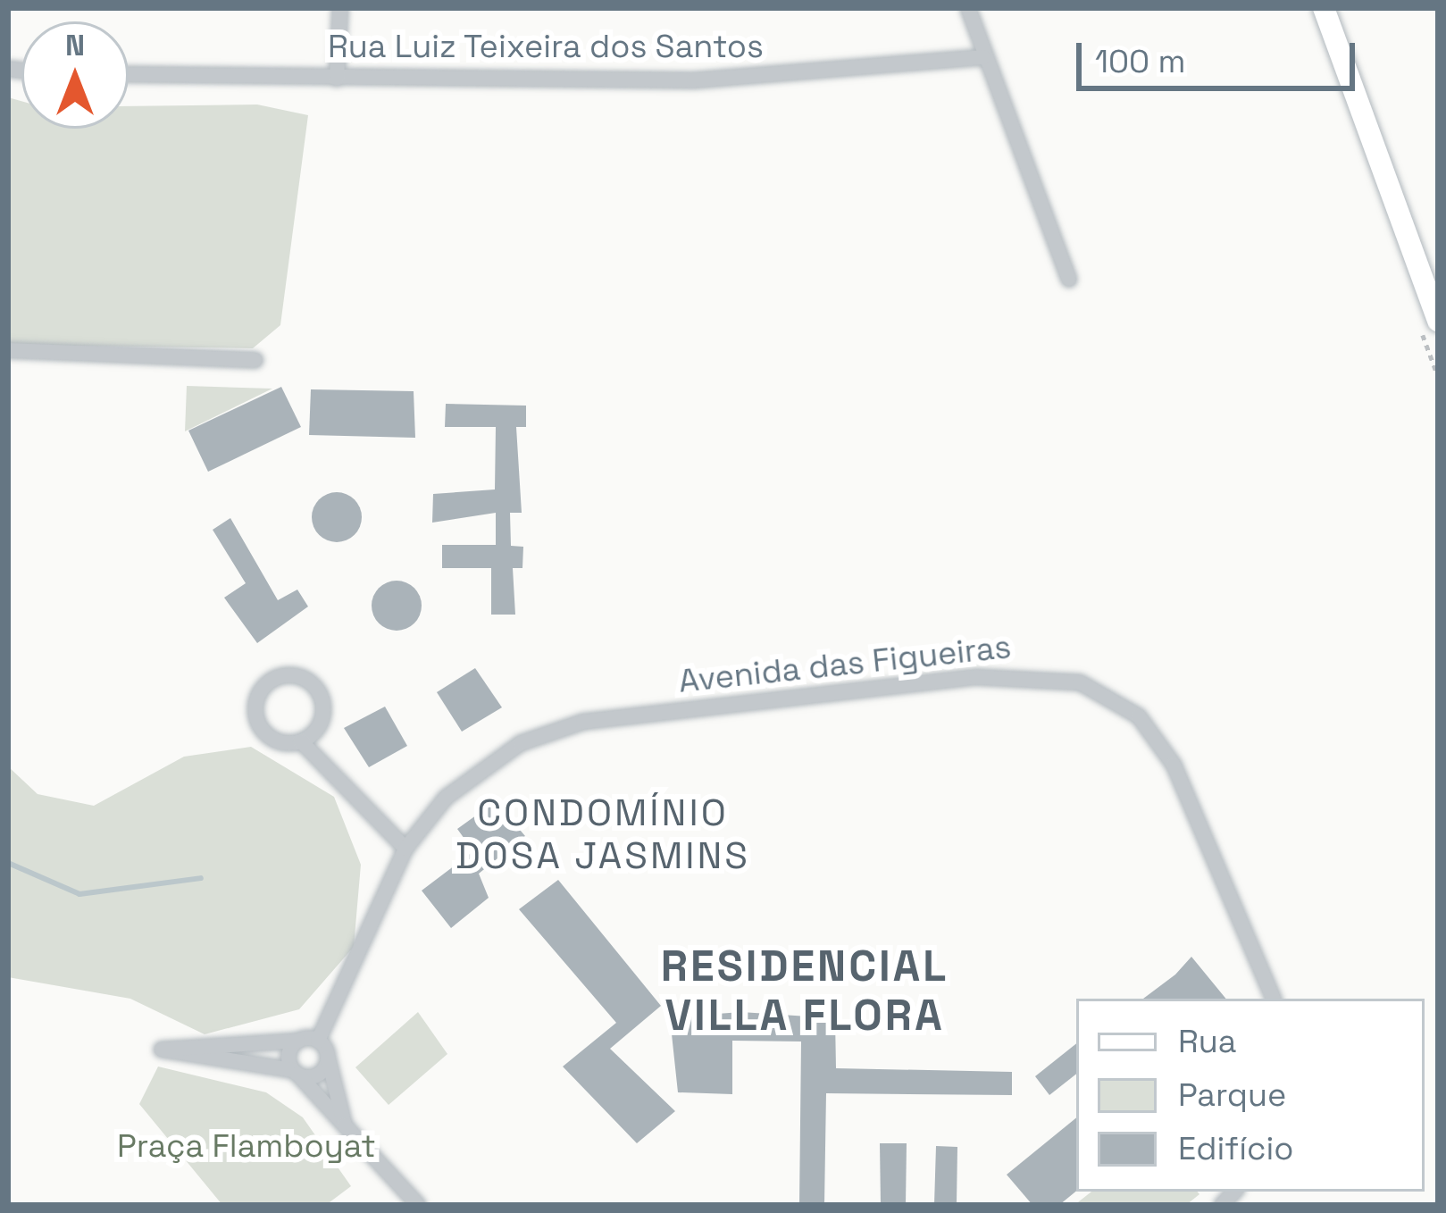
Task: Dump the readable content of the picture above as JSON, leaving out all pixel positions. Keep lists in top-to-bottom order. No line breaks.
{"streets":{"street":["Rua Luiz Teixeira dos Santos","Avenida das Figueiras"]},"districts":["CONDOMÍNIO DOSA JASMINS","RESIDENCIAL VILLA FLORA"],"parks":["Praça Flamboyat"],"legend":["Rua","Parque","Edifício"],"scale_bar":"100 m","north":"top"}
